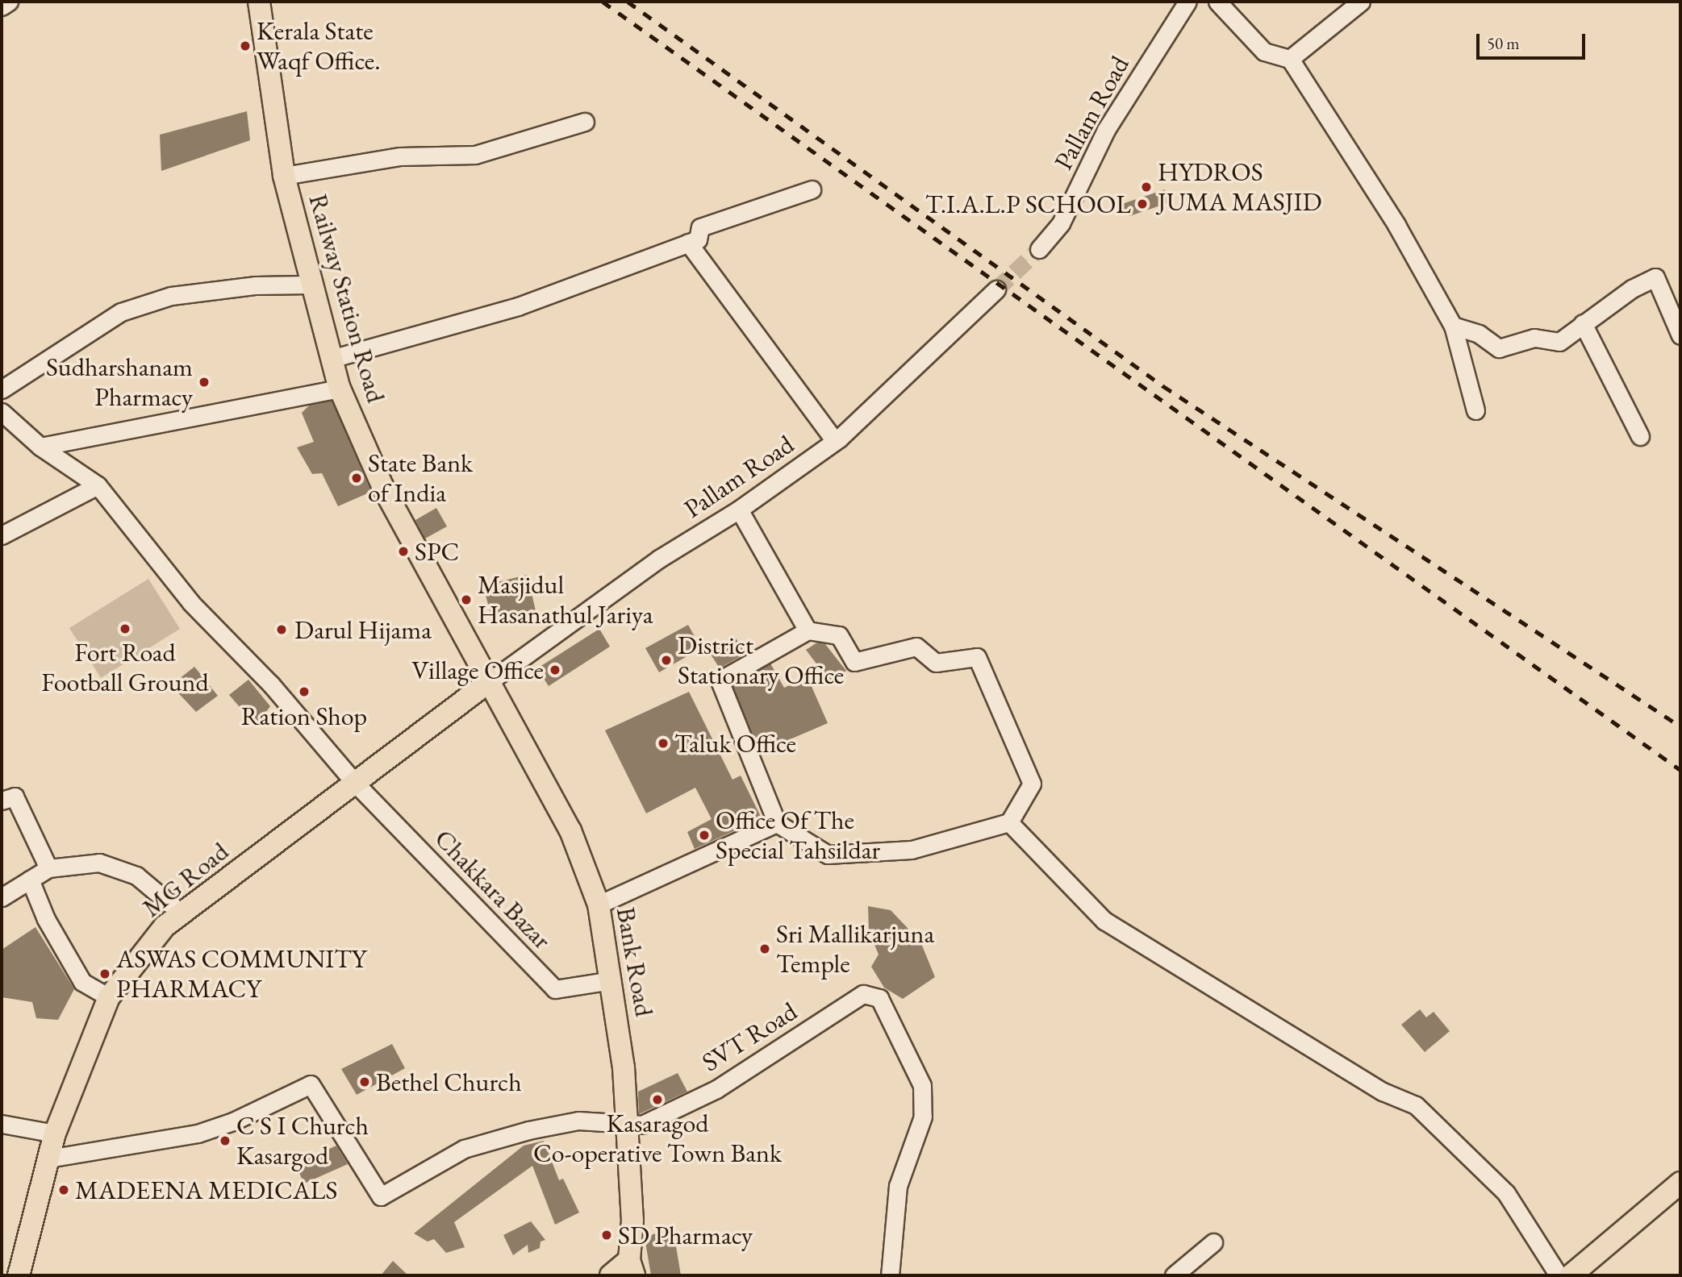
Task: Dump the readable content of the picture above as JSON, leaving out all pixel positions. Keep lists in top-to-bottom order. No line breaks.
{"streets":{"main road":["Railway Station Road","MG Road","Bank Road"],"street":["Pallam Road","Chakkara Bazar","SVT Road"]},"crossings":[["Pallam Road","Railway Station Road"],["Pallam Road","MG Road"],["Pallam Road","Bank Road"],["Railway Station Road","MG Road"],["Railway Station Road","Bank Road"],["MG Road","Chakkara Bazar"],["MG Road","Bank Road"],["MG Road","SVT Road"],["Chakkara Bazar","Bank Road"],["Bank Road","SVT Road"]],"places":["Kerala State Waqf Office.","HYDROS JUMA MASJID","T.I.A.L.P SCHOOL","Sudharshanam Pharmacy","State Bank of India","SPC","Masjidul Hasanathul Jariya","Fort Road Football Ground","Darul Hijama","District Stationary Office","Village Office","Ration Shop","Taluk Office","Office Of The Special Tahsildar","Sri Mallikarjuna Temple","ASWAS COMMUNITY PHARMACY","Bethel Church","Kasaragod Co-operative Town Bank","C S I Church Kasargod","MADEENA MEDICALS","SD Pharmacy"],"scale_bar":"50 m"}
